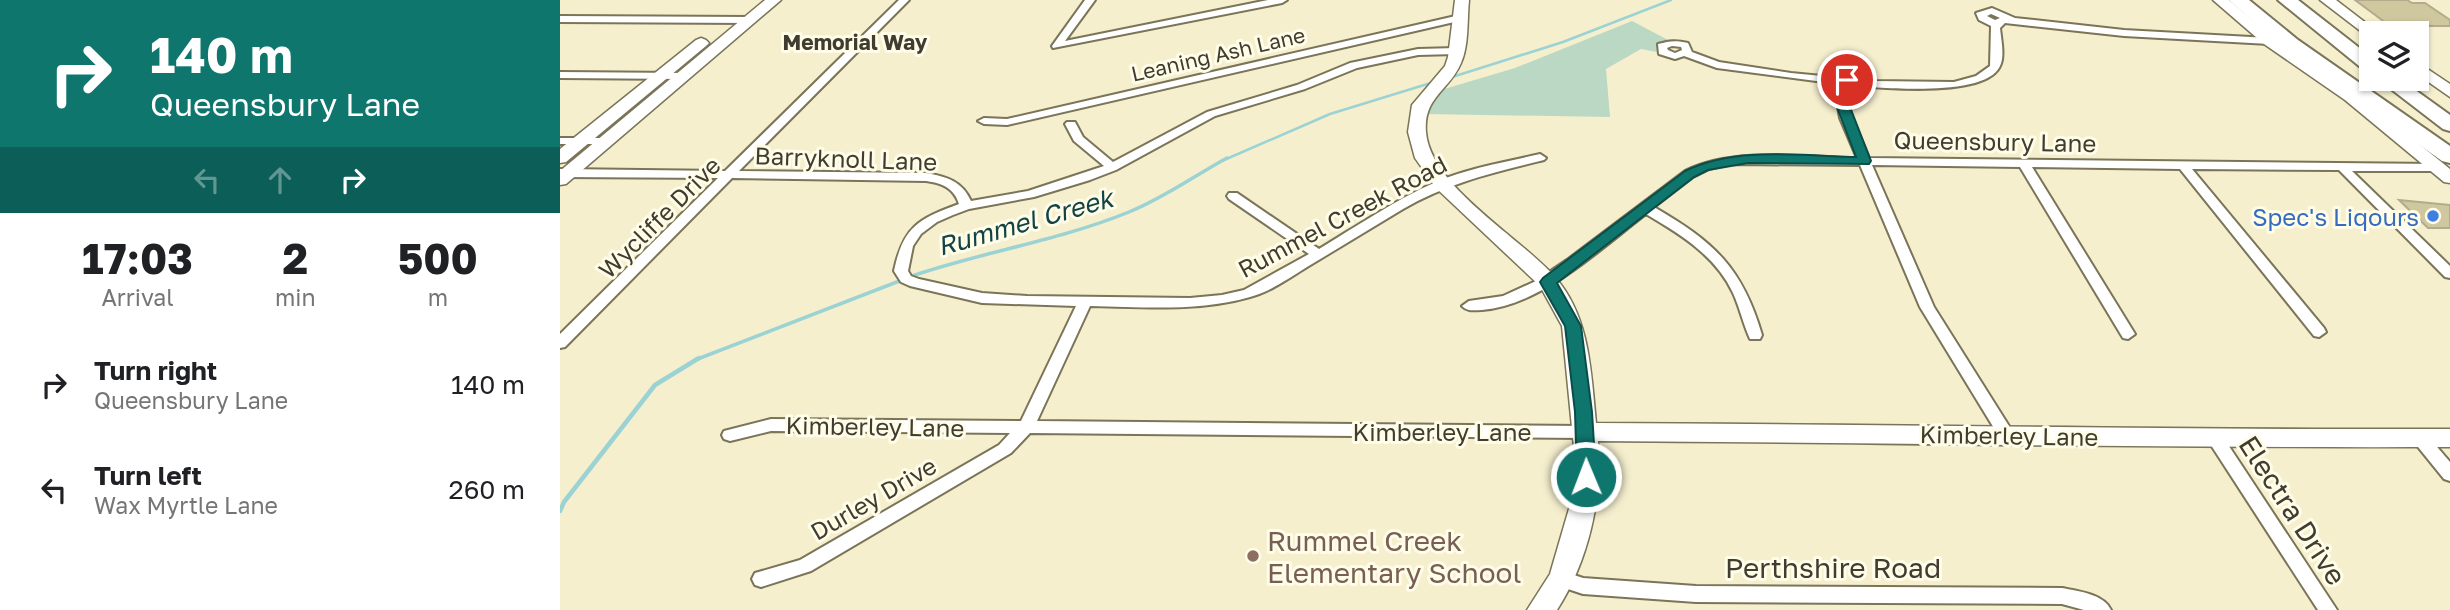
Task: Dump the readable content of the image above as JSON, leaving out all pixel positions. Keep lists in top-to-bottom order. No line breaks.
{"streets":{"street":["Leaning Ash Lane","Queensbury Lane","Barryknoll Lane","Rummel Creek Road","Wycliffe Drive","Kimberley Lane","Durley Drive","Electra Drive","Perthshire Road"]},"crossings":[["Barryknoll Lane","Rummel Creek Road"],["Barryknoll Lane","Wycliffe Drive"],["Rummel Creek Road","Durley Drive"],["Kimberley Lane","Durley Drive"],["Kimberley Lane","Electra Drive"]],"districts":["Memorial Way"],"water":["Rummel Creek"],"places":["Spec's Liqours","Rummel Creek Elementary School"],"page":{"turn":["140 m","Queensbury Lane"],"eta":["17:03","Arrival","2","min","500","m"],"list":[{"name":"Turn right","note":"Queensbury Lane","value":"140 m"},{"name":"Turn left","note":"Wax Myrtle Lane","value":"260 m"}]}}
